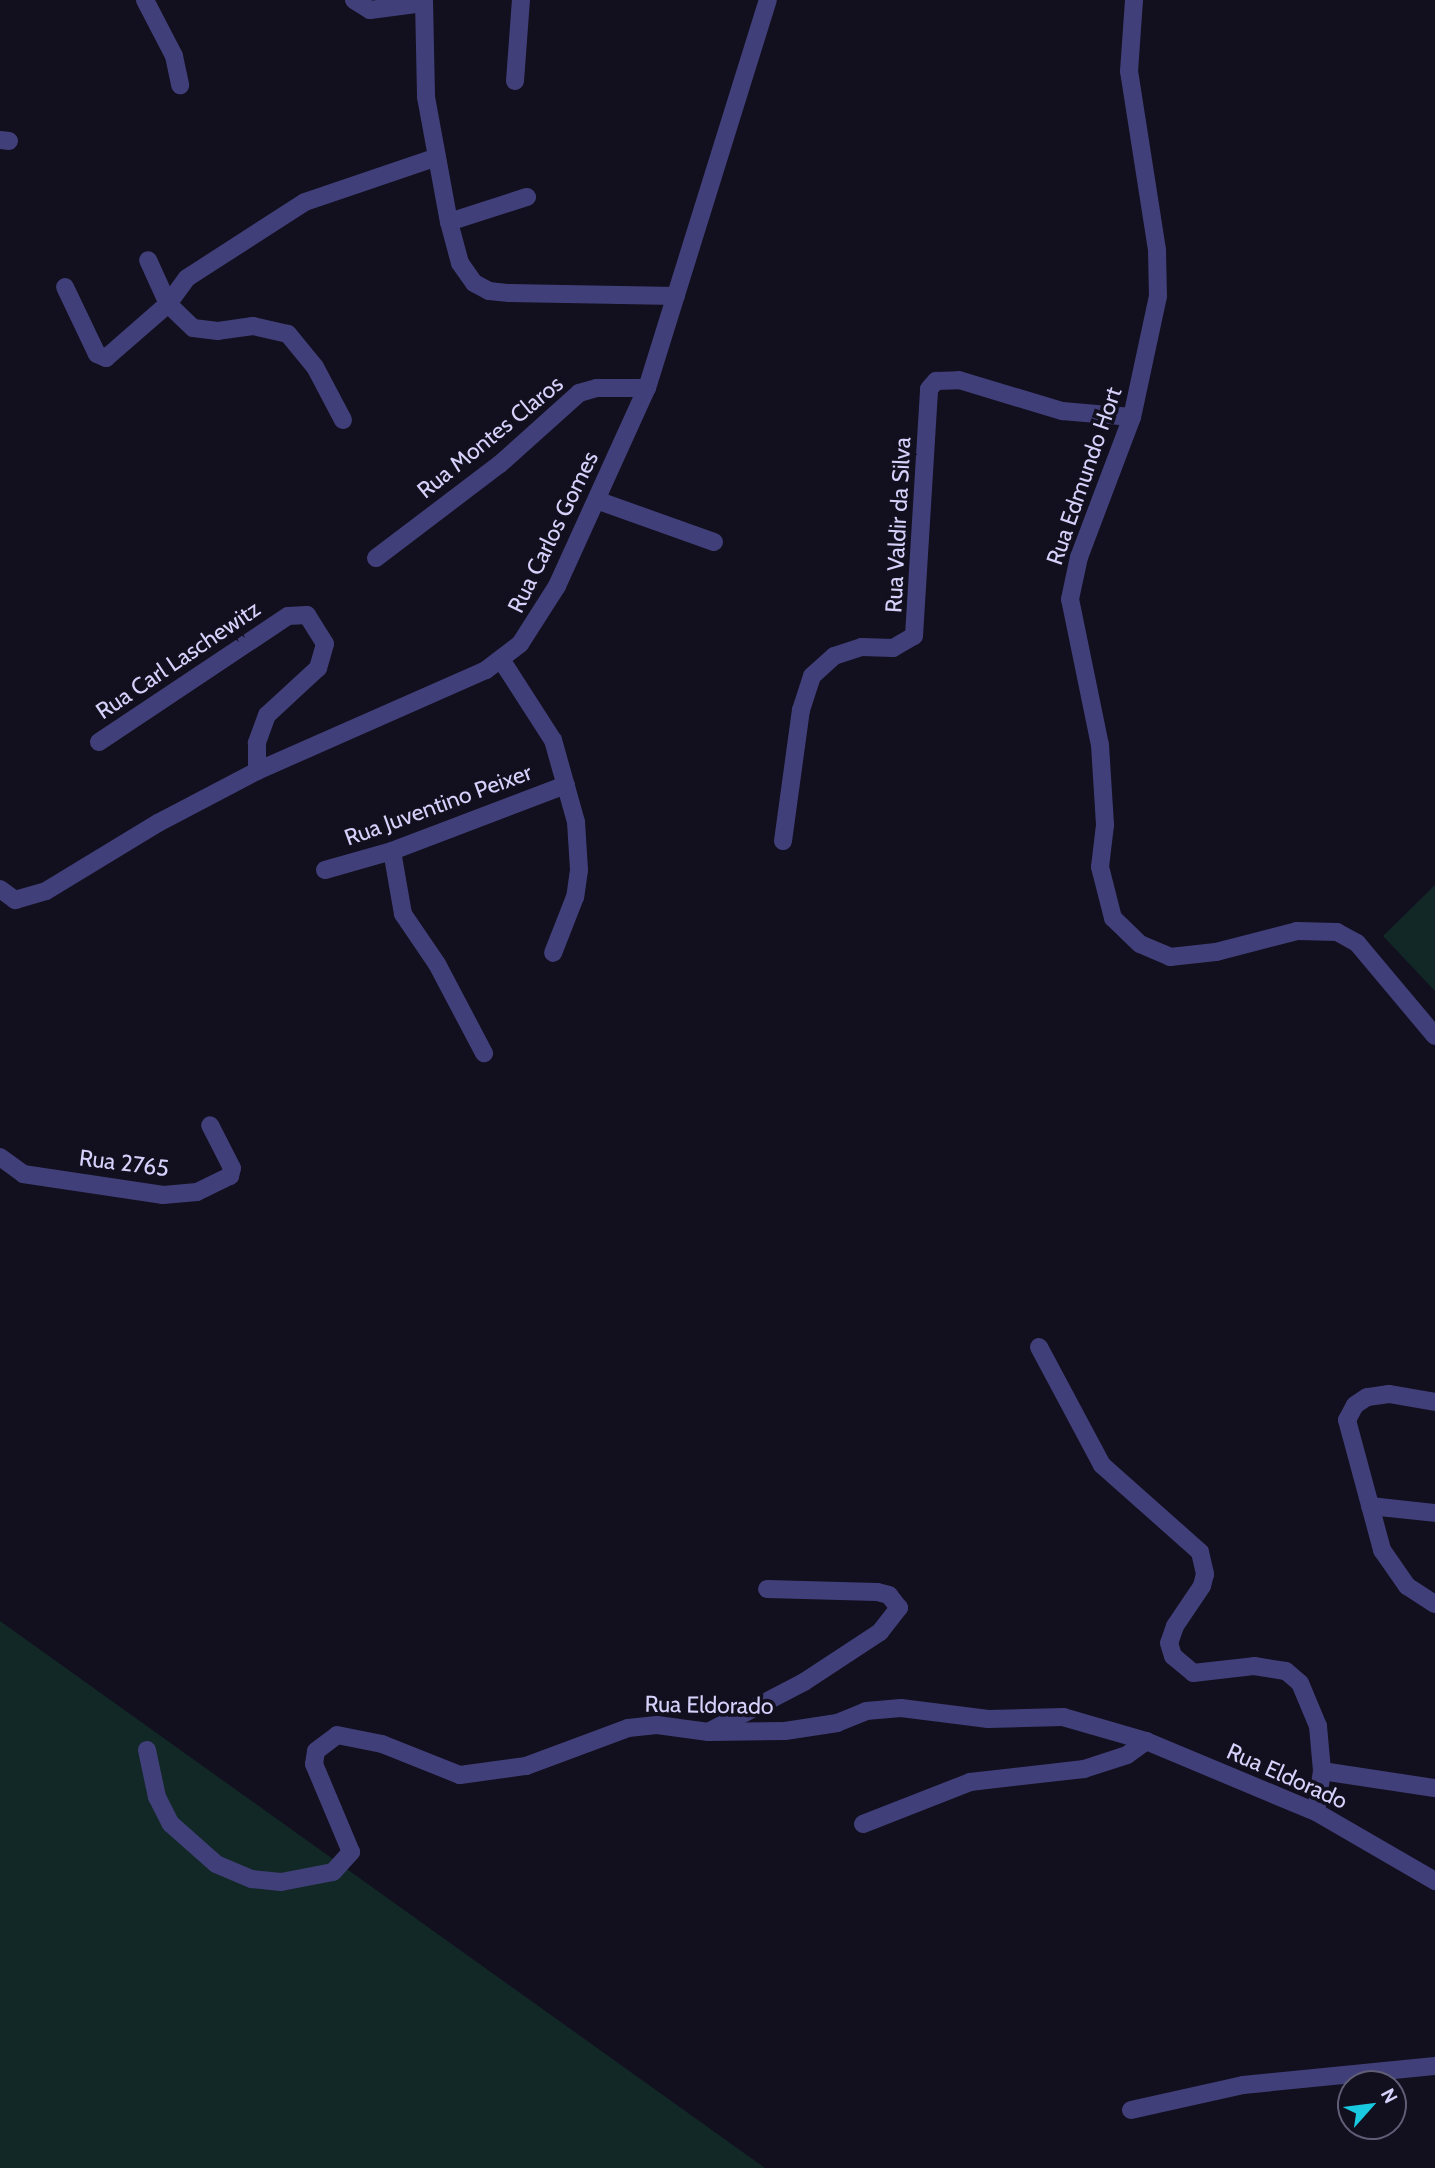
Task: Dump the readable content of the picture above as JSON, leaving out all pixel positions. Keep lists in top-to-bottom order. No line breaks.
{"streets":{"street":["Rua Montes Claros","Rua Edmundo Hort","Rua Valdir da Silva","Rua Carlos Gomes","Rua Carl Laschewitz","Rua Juventino Peixer","Rua 2765","Rua Eldorado"]},"crossings":[["Rua Montes Claros","Rua Carlos Gomes"],["Rua Edmundo Hort","Rua Valdir da Silva"],["Rua Carlos Gomes","Rua Carl Laschewitz"]],"north":"top right"}
